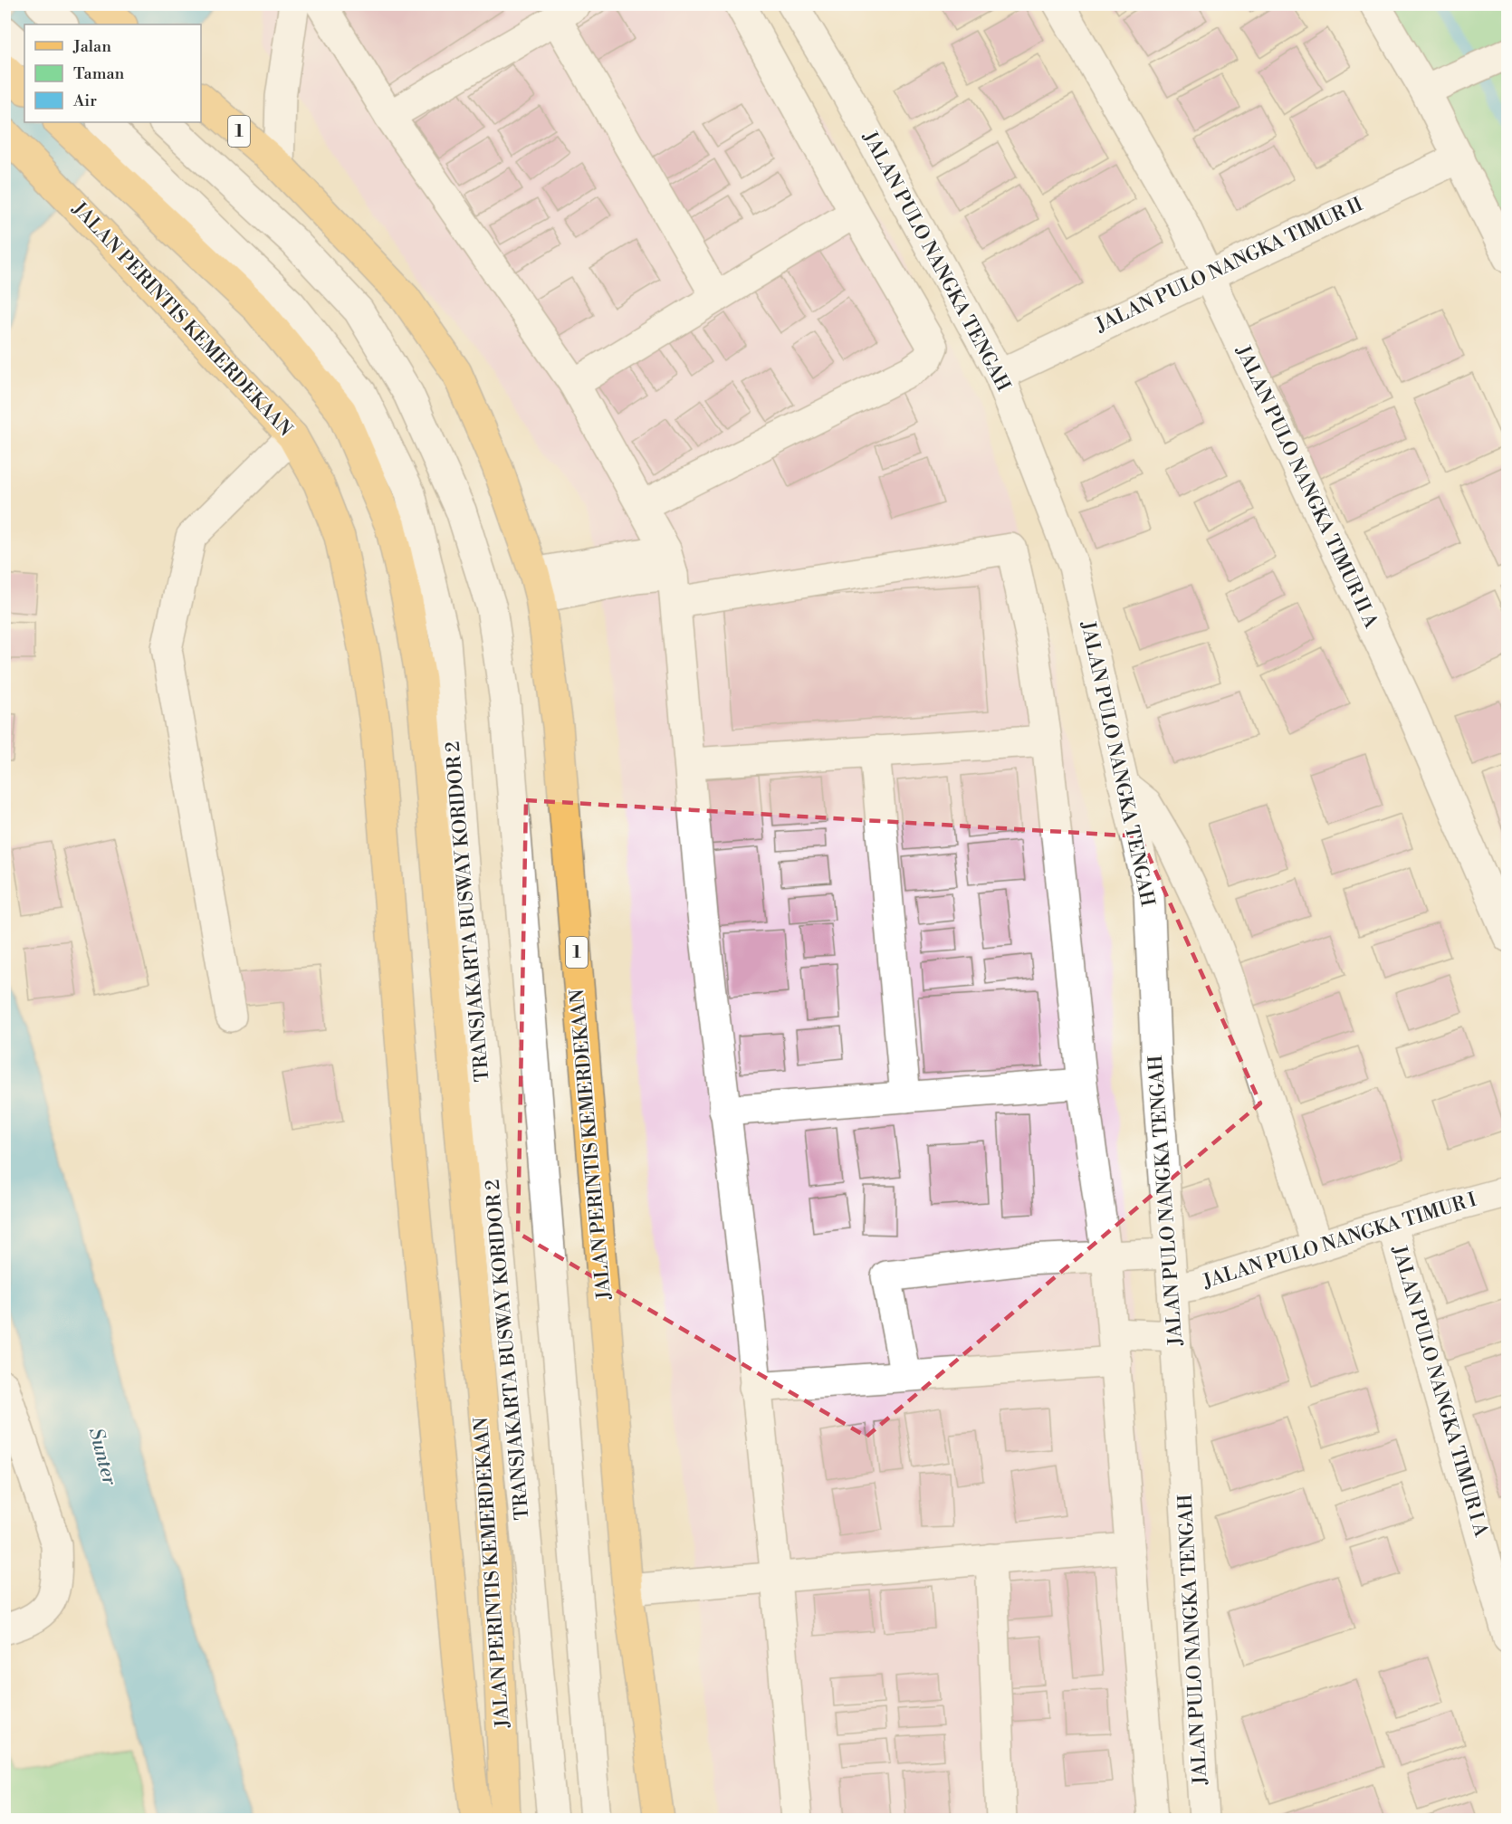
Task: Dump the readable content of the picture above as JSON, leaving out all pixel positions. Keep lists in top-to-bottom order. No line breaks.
{"streets":{"main road":["1","JALAN PERINTIS KEMERDEKAAN"],"street":["JALAN PULO NANGKA TENGAH","JALAN PULO NANGKA TIMUR II","JALAN PULO NANGKA TIMUR II A","TRANSJAKARTA BUSWAY KORIDOR 2","JALAN PULO NANGKA TIMUR I","JALAN PULO NANGKA TIMUR I A"]},"crossings":[["JALAN PULO NANGKA TENGAH","JALAN PULO NANGKA TIMUR II"],["JALAN PULO NANGKA TENGAH","JALAN PULO NANGKA TIMUR I"],["JALAN PULO NANGKA TIMUR II","JALAN PULO NANGKA TIMUR II A"],["JALAN PULO NANGKA TIMUR I","JALAN PULO NANGKA TIMUR I A"]],"water":["Sunter"],"legend":["Jalan","Taman","Air"]}
